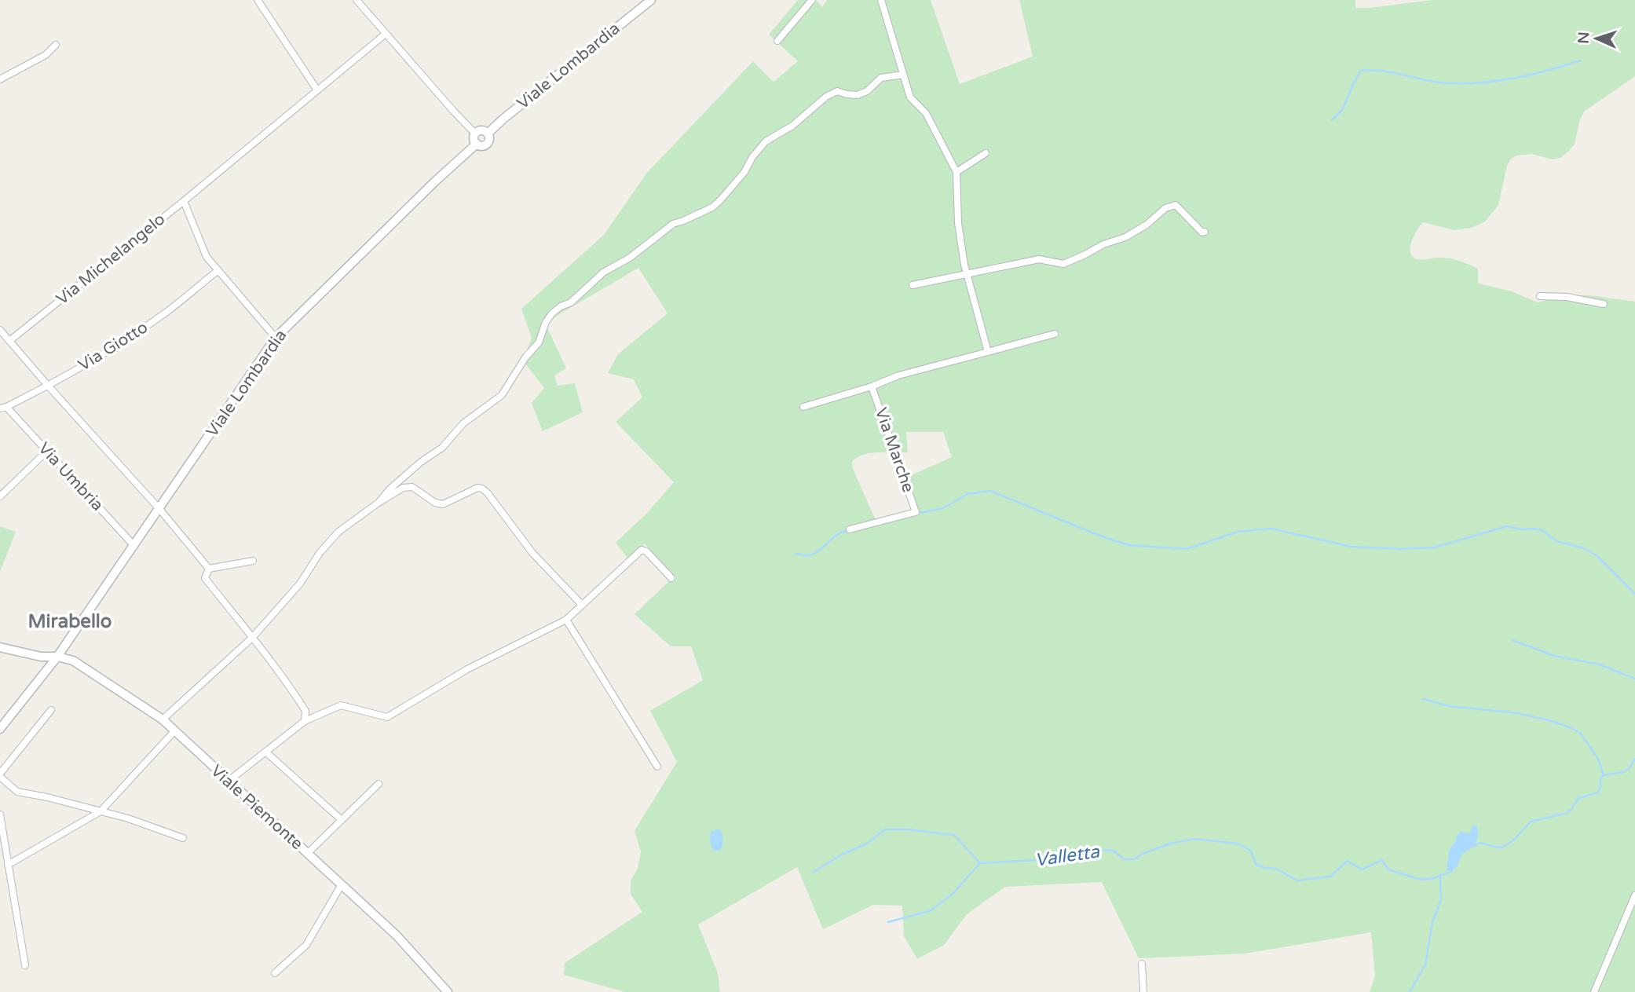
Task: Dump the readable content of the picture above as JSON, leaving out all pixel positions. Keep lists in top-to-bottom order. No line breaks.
{"streets":{"main road":["Viale Lombardia","Viale Piemonte"],"street":["Via Michelangelo","Via Giotto","Via Marche","Via Umbria"]},"crossings":[["Viale Lombardia","Via Umbria"],["Viale Lombardia","Viale Piemonte"],["Via Giotto","Via Umbria"]],"districts":["Mirabello"],"water":["Valletta"],"north":"left"}
